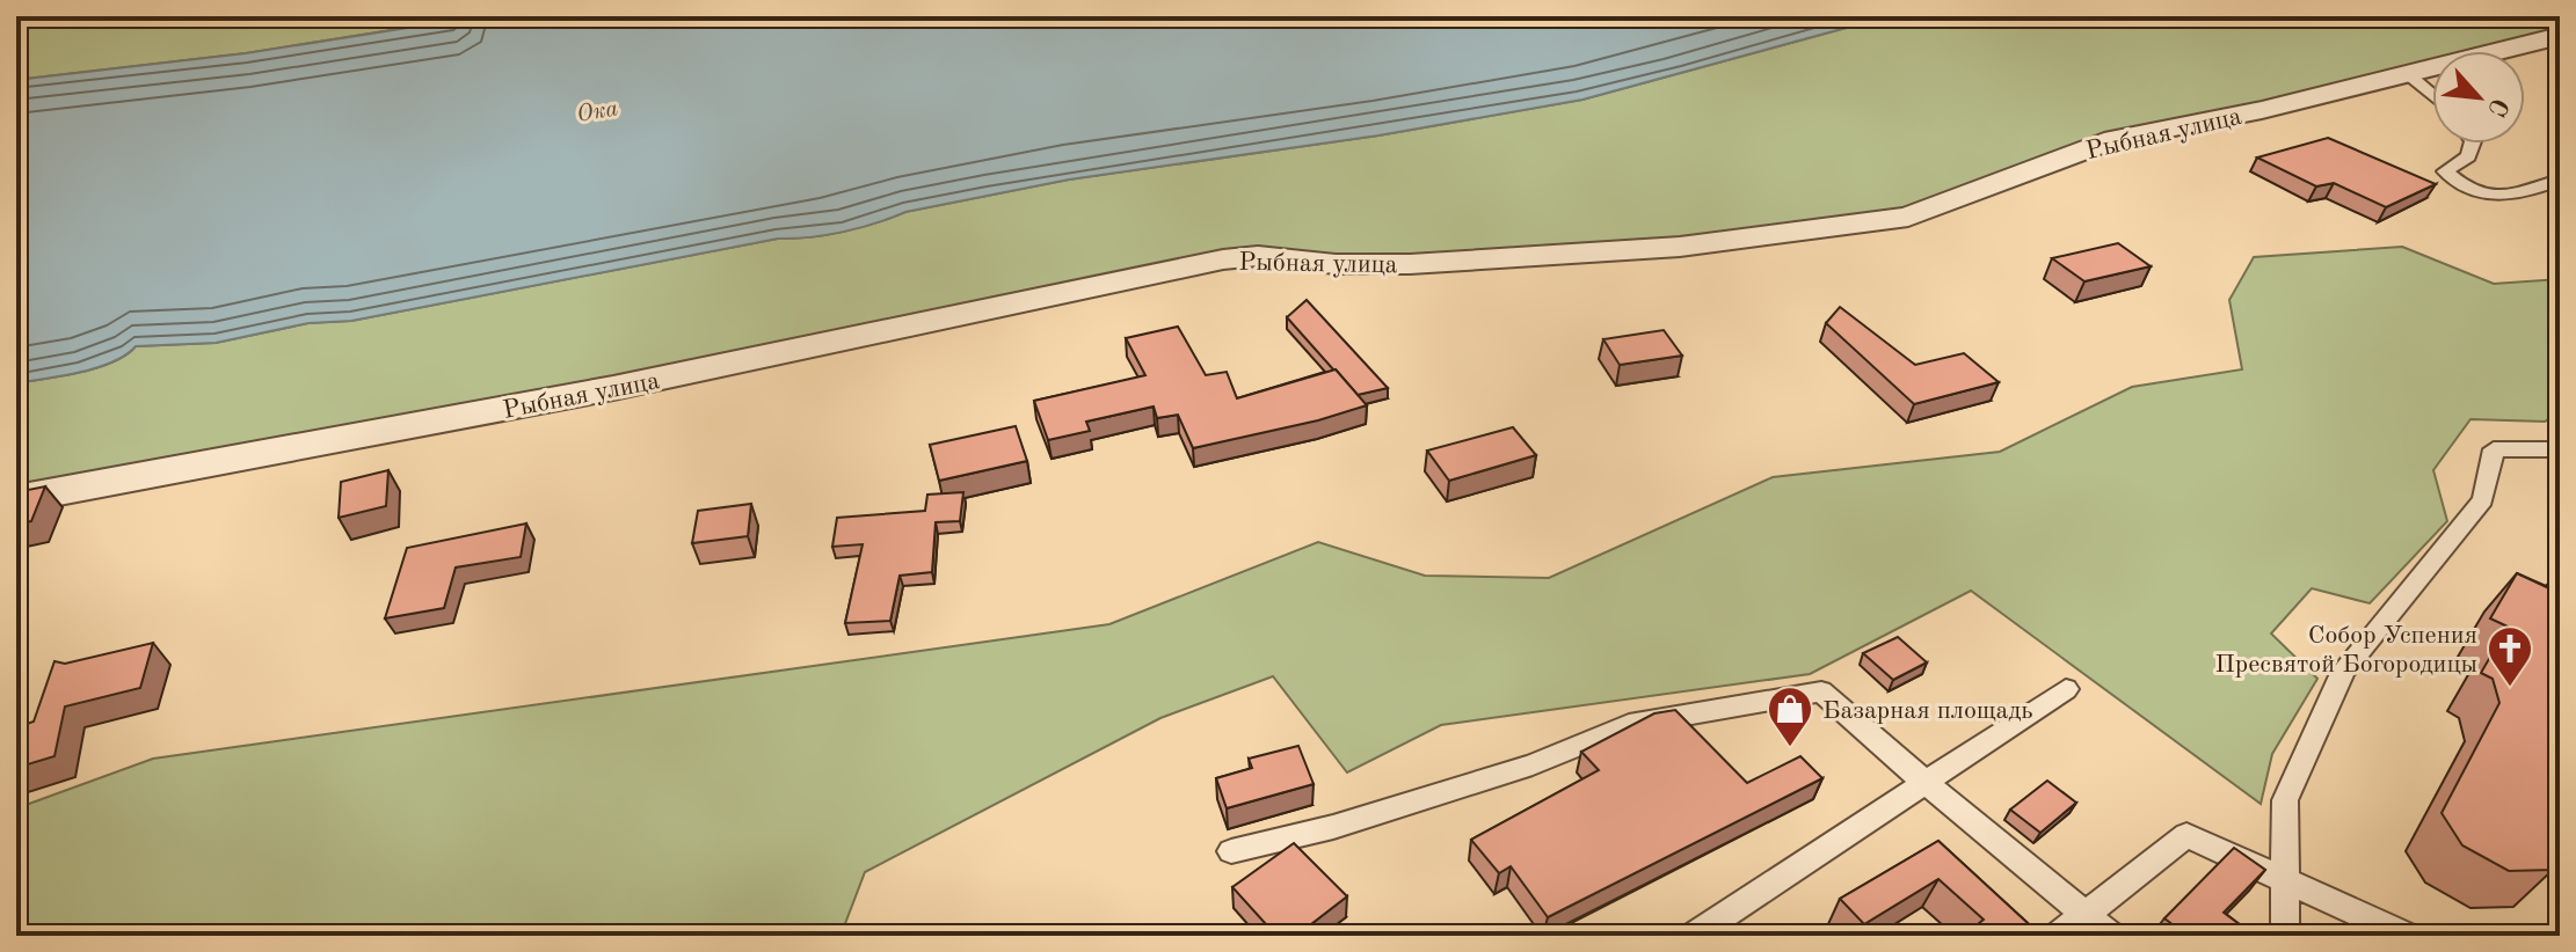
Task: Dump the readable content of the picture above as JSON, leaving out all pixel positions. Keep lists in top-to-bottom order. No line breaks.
{"streets":{"street":["Рыбная улица"]},"water":["Ока"],"places":{"church":["Собор Успения Пресвятой Богородицы"],"shop":["Базарная площадь"]},"north":"bottom right"}
